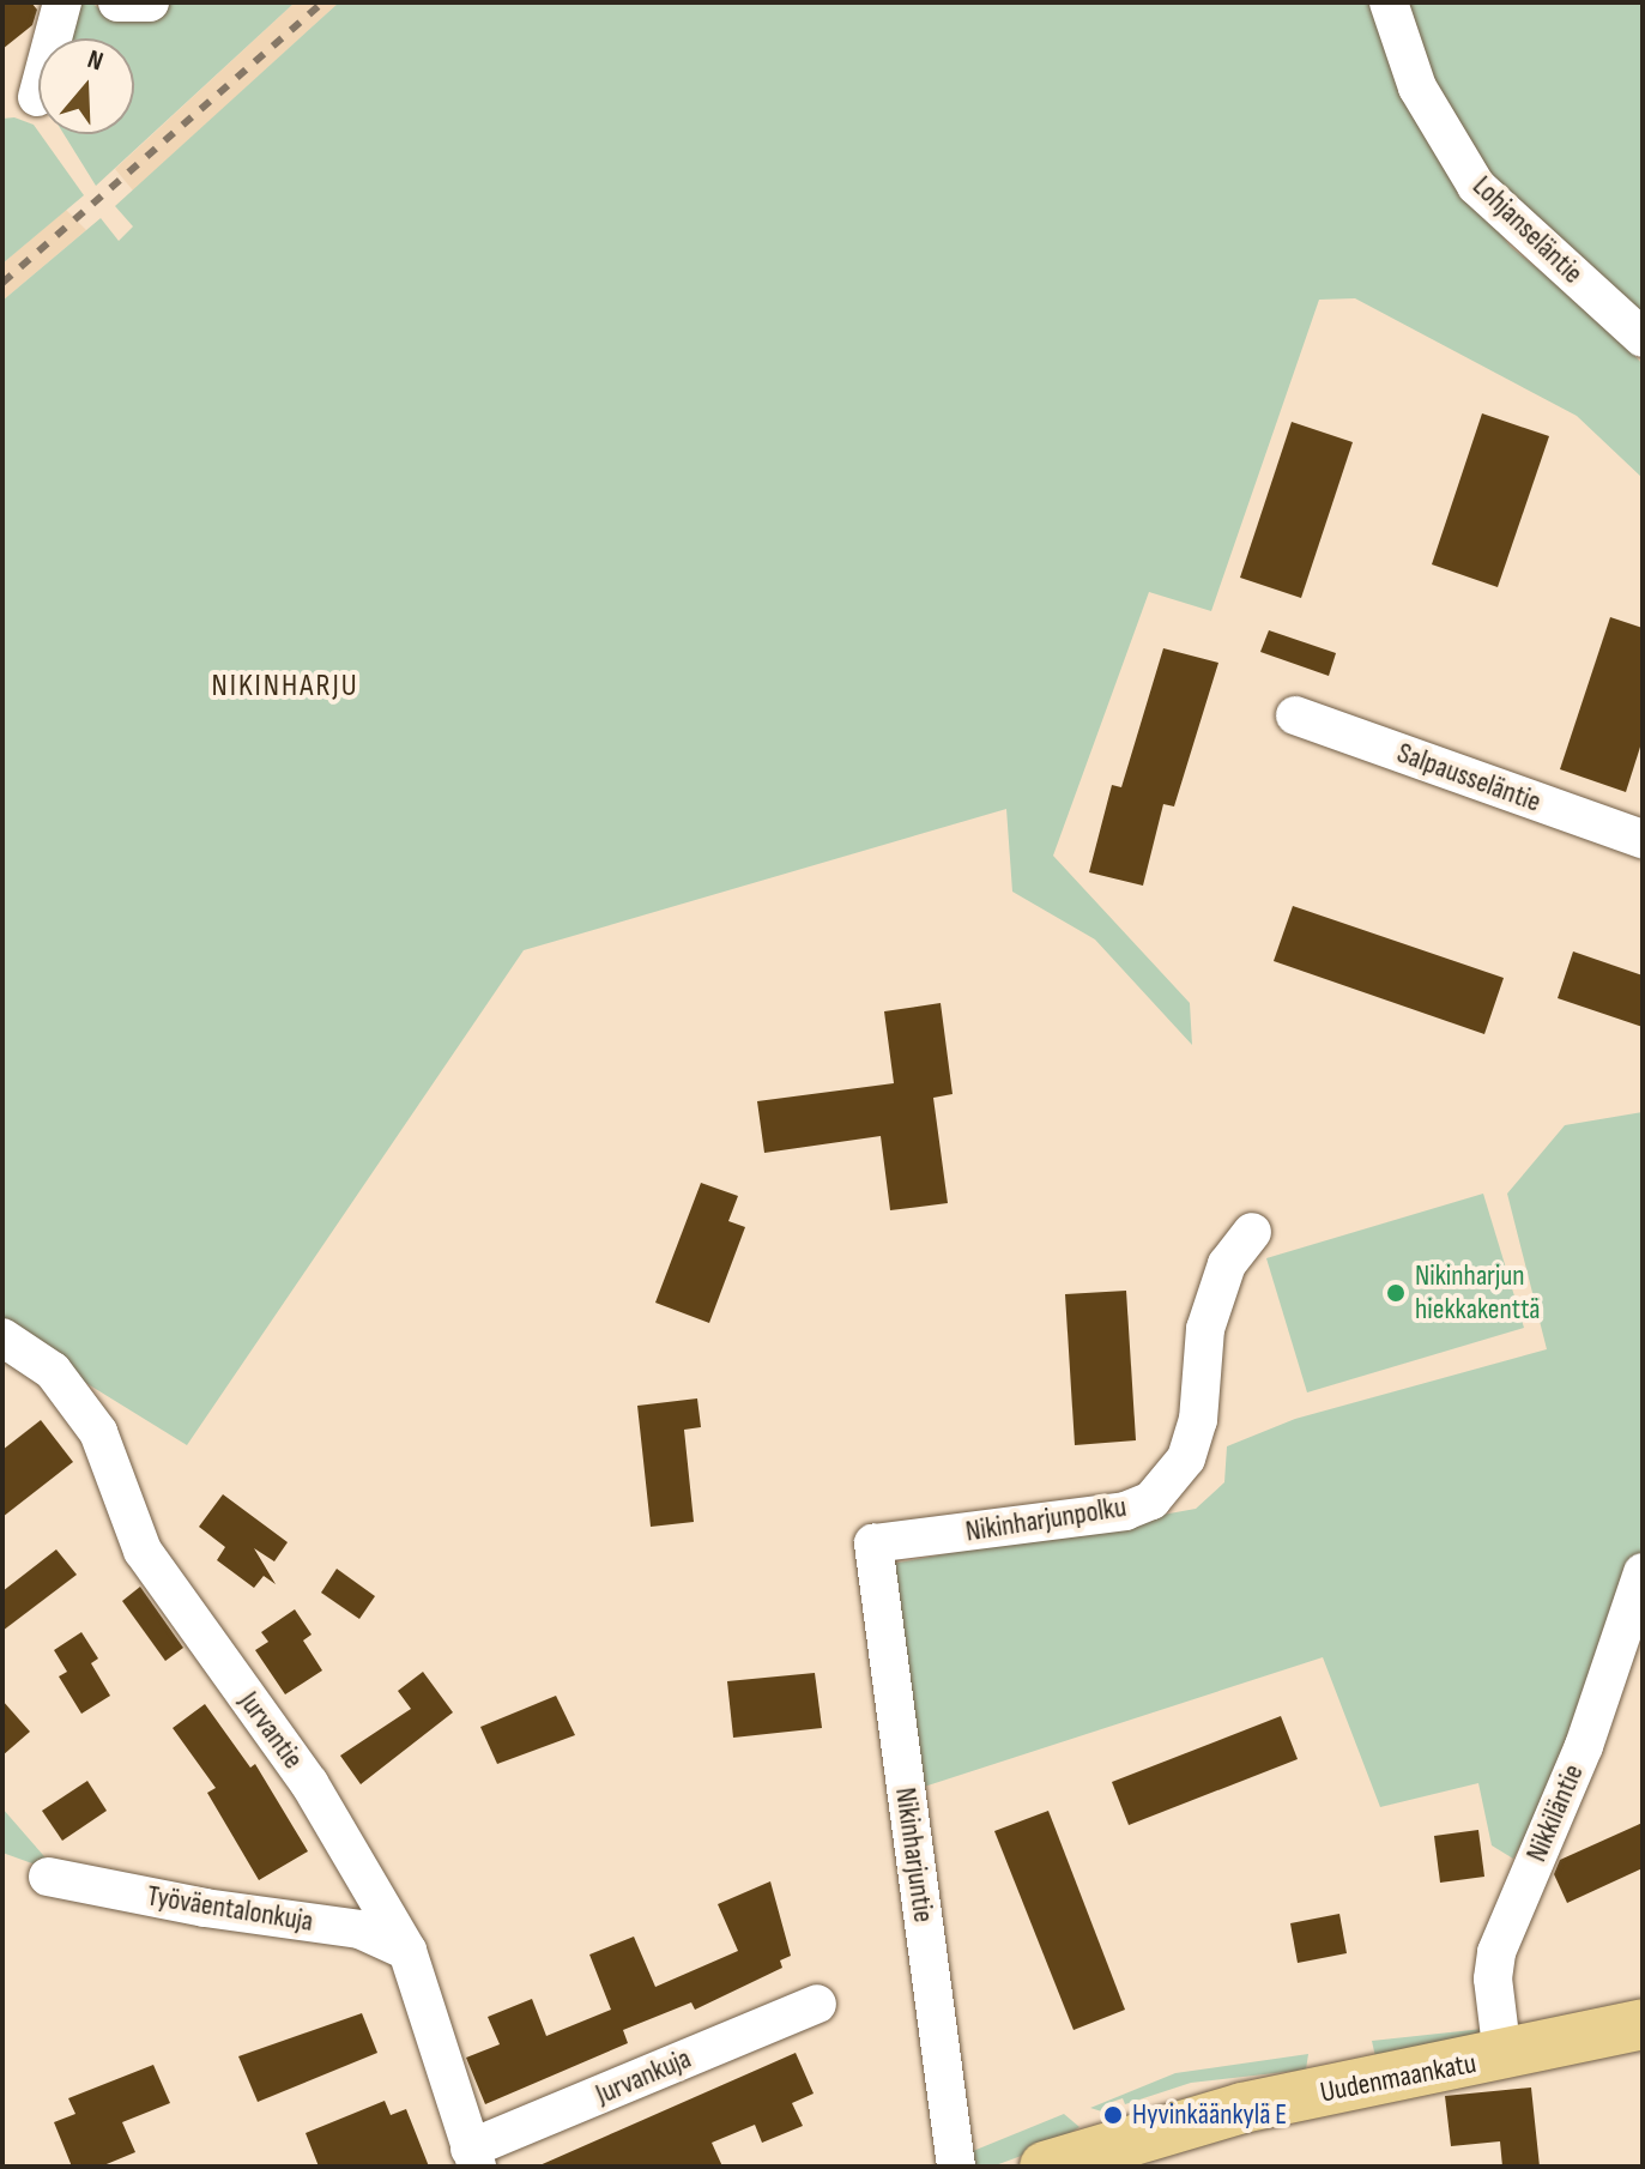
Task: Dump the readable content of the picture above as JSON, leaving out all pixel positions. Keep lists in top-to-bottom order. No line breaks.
{"streets":{"main road":["Uudenmaankatu"],"street":["Lohjanseläntie","Salpausseläntie","Nikinharjunpolku","Jurvantie","Nikkiläntie","Nikinharjuntie","Työväentalonkuja","Jurvankuja"]},"crossings":[["Nikinharjunpolku","Nikinharjuntie"],["Jurvantie","Työväentalonkuja"],["Jurvantie","Jurvankuja"],["Nikkiläntie","Uudenmaankatu"]],"districts":["NIKINHARJU"],"places":["Nikinharjun hiekkakenttä","Hyvinkäänkylä E"],"north":"top"}
